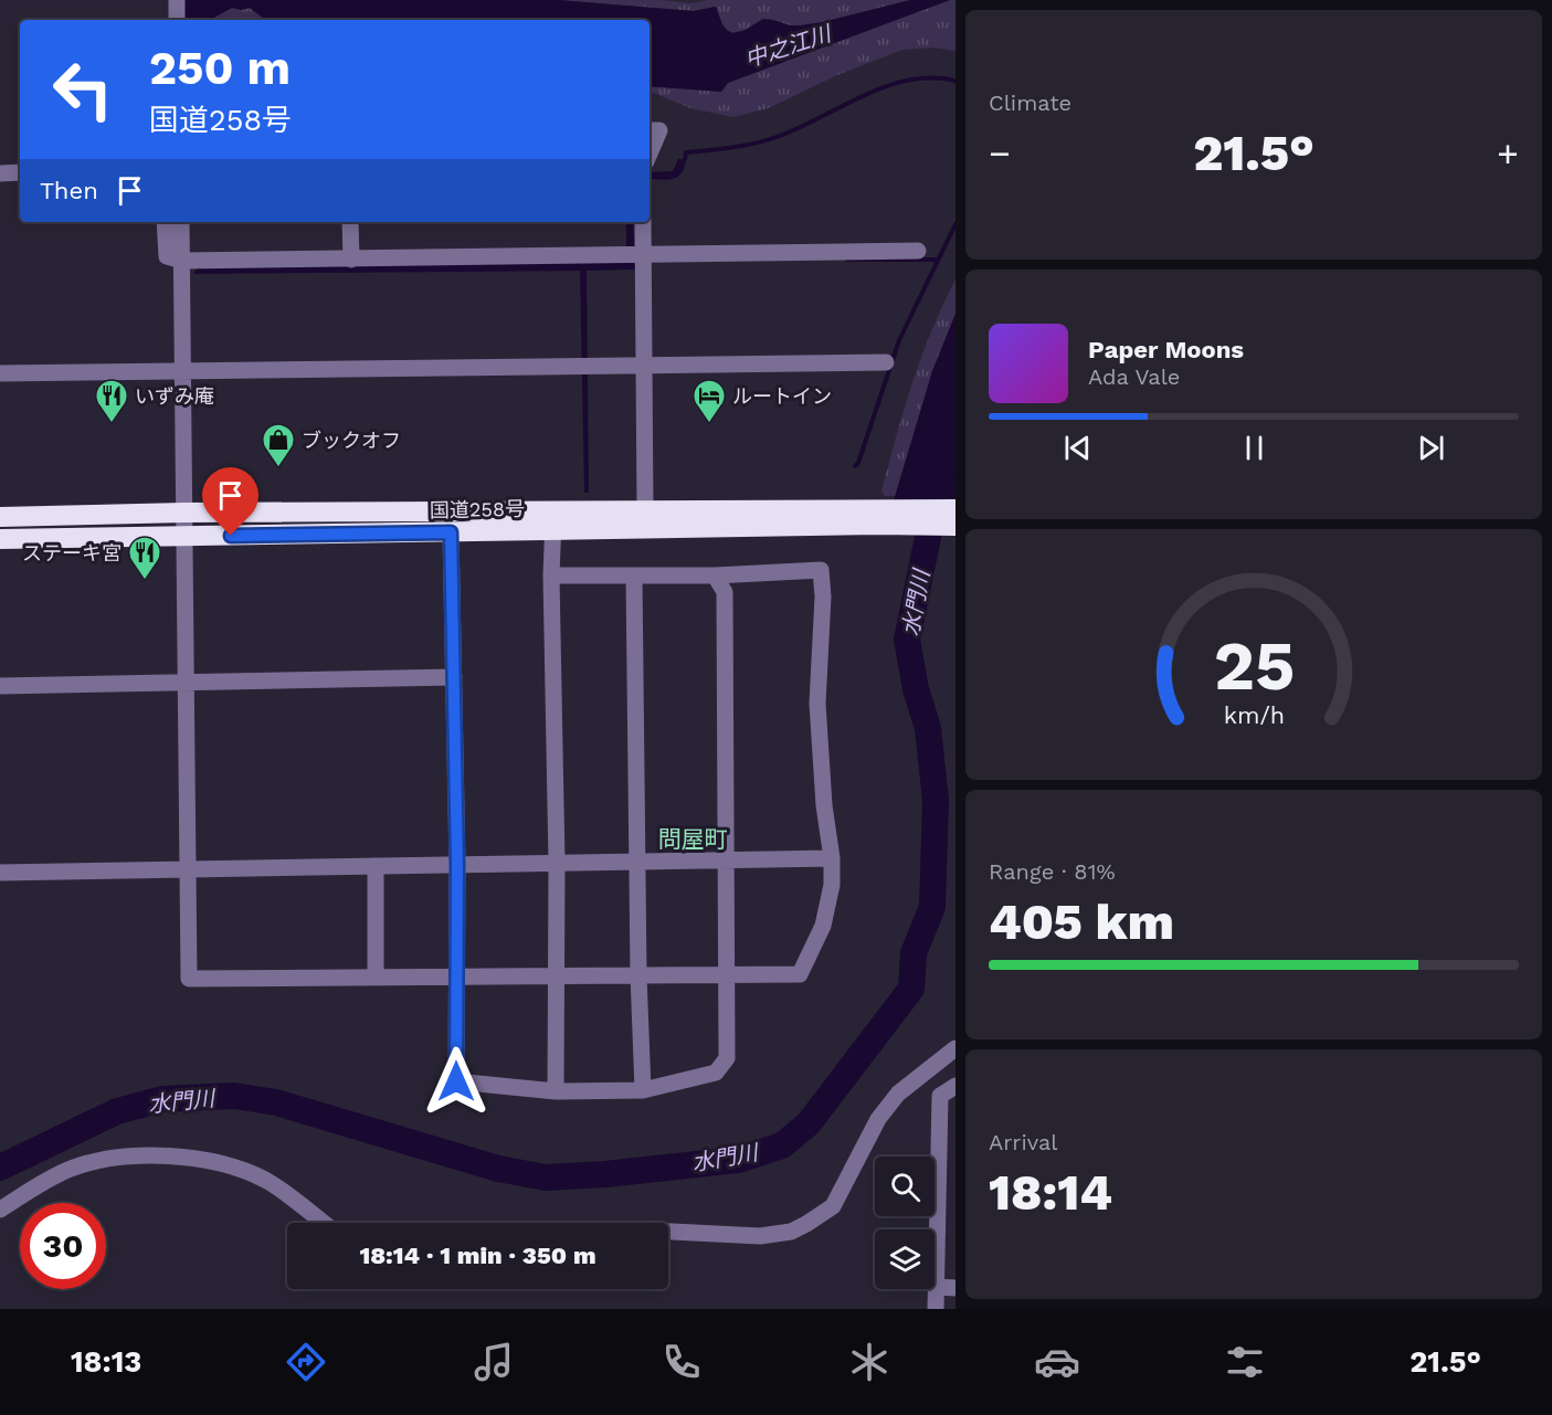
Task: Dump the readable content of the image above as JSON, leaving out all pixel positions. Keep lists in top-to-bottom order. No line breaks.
{"streets":{"highway":["国道258号"]},"districts":["問屋町"],"water":["中之江川","水門川"],"places":{"restaurant":["いずみ庵","ステーキ宮"],"hotel":["ルートイン"],"shop":["ブックオフ"]},"page":{"tile":["Climate",["Range · 81%","405 km"],["Arrival","18:14"]],"turn":["250 m","国道258号"],"heat":["−","21.5°","+"],"then":"Then","song":["Paper Moons","Ada Vale"],"limit":"30","trip":"18:14 · 1 min · 350 m","tabs":["18:13","21.5°"],"gauge":["25","km/h"]}}
